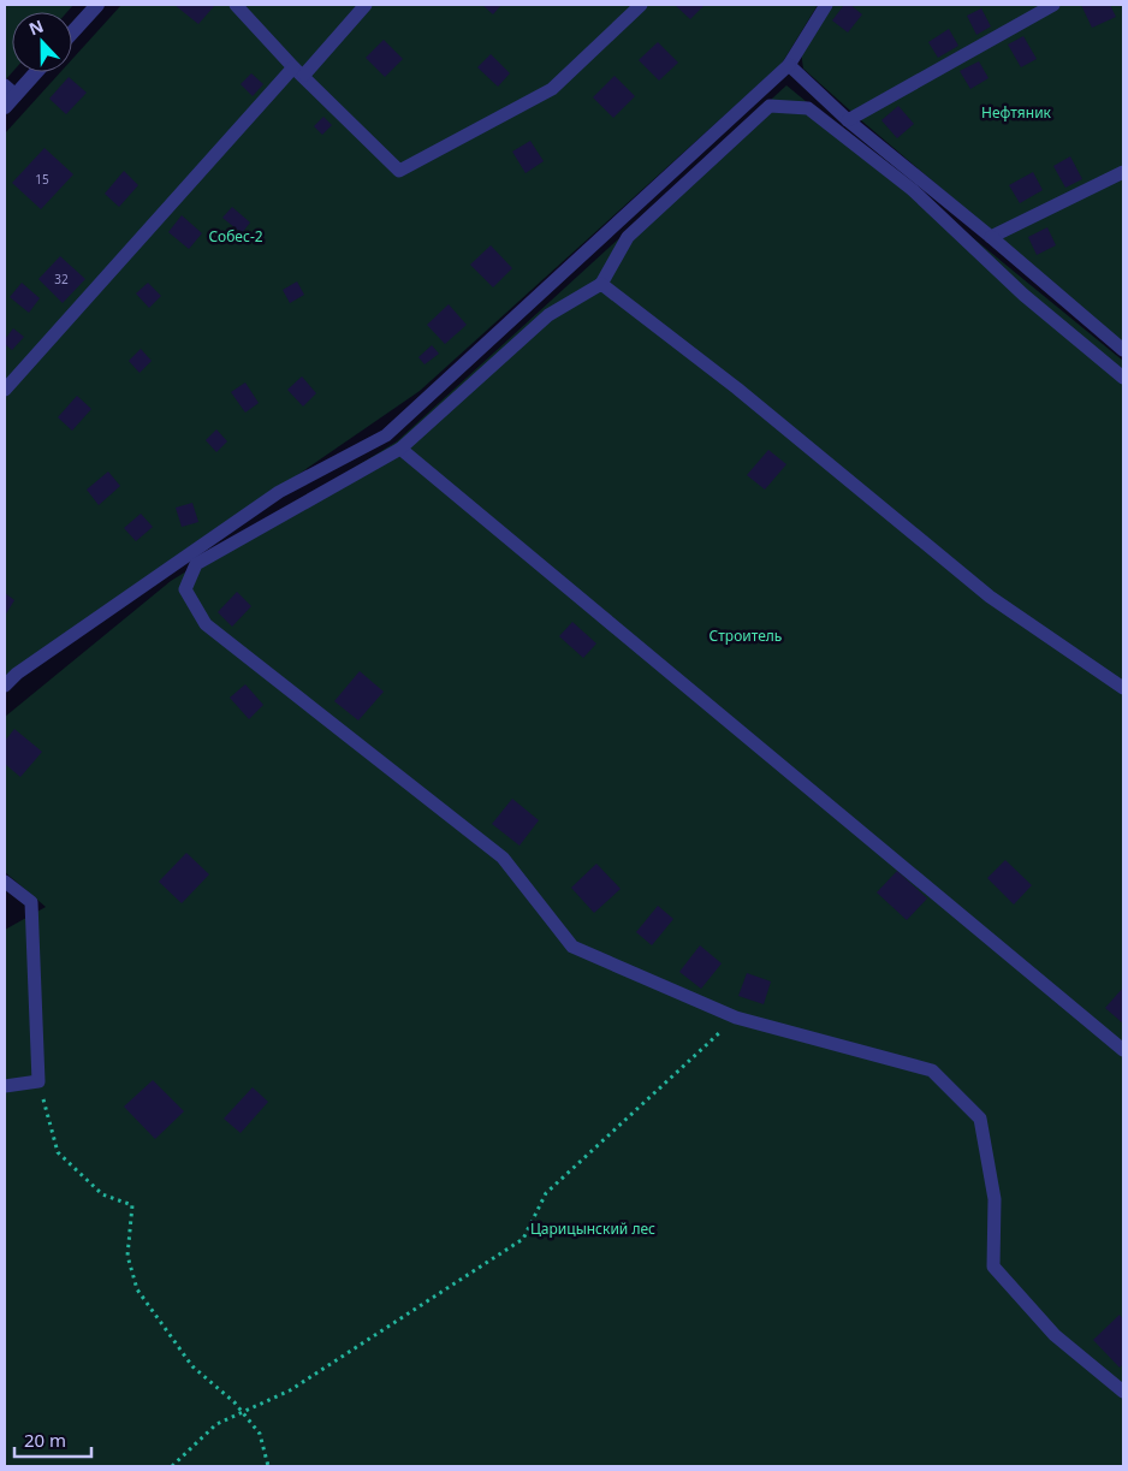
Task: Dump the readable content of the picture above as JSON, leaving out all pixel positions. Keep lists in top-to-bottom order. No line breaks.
{"parks":["Нефтяник","Собес-2","Строитель","Царицынский лес"],"house_numbers":["15","32"],"scale_bar":"20 m","north":"top"}
